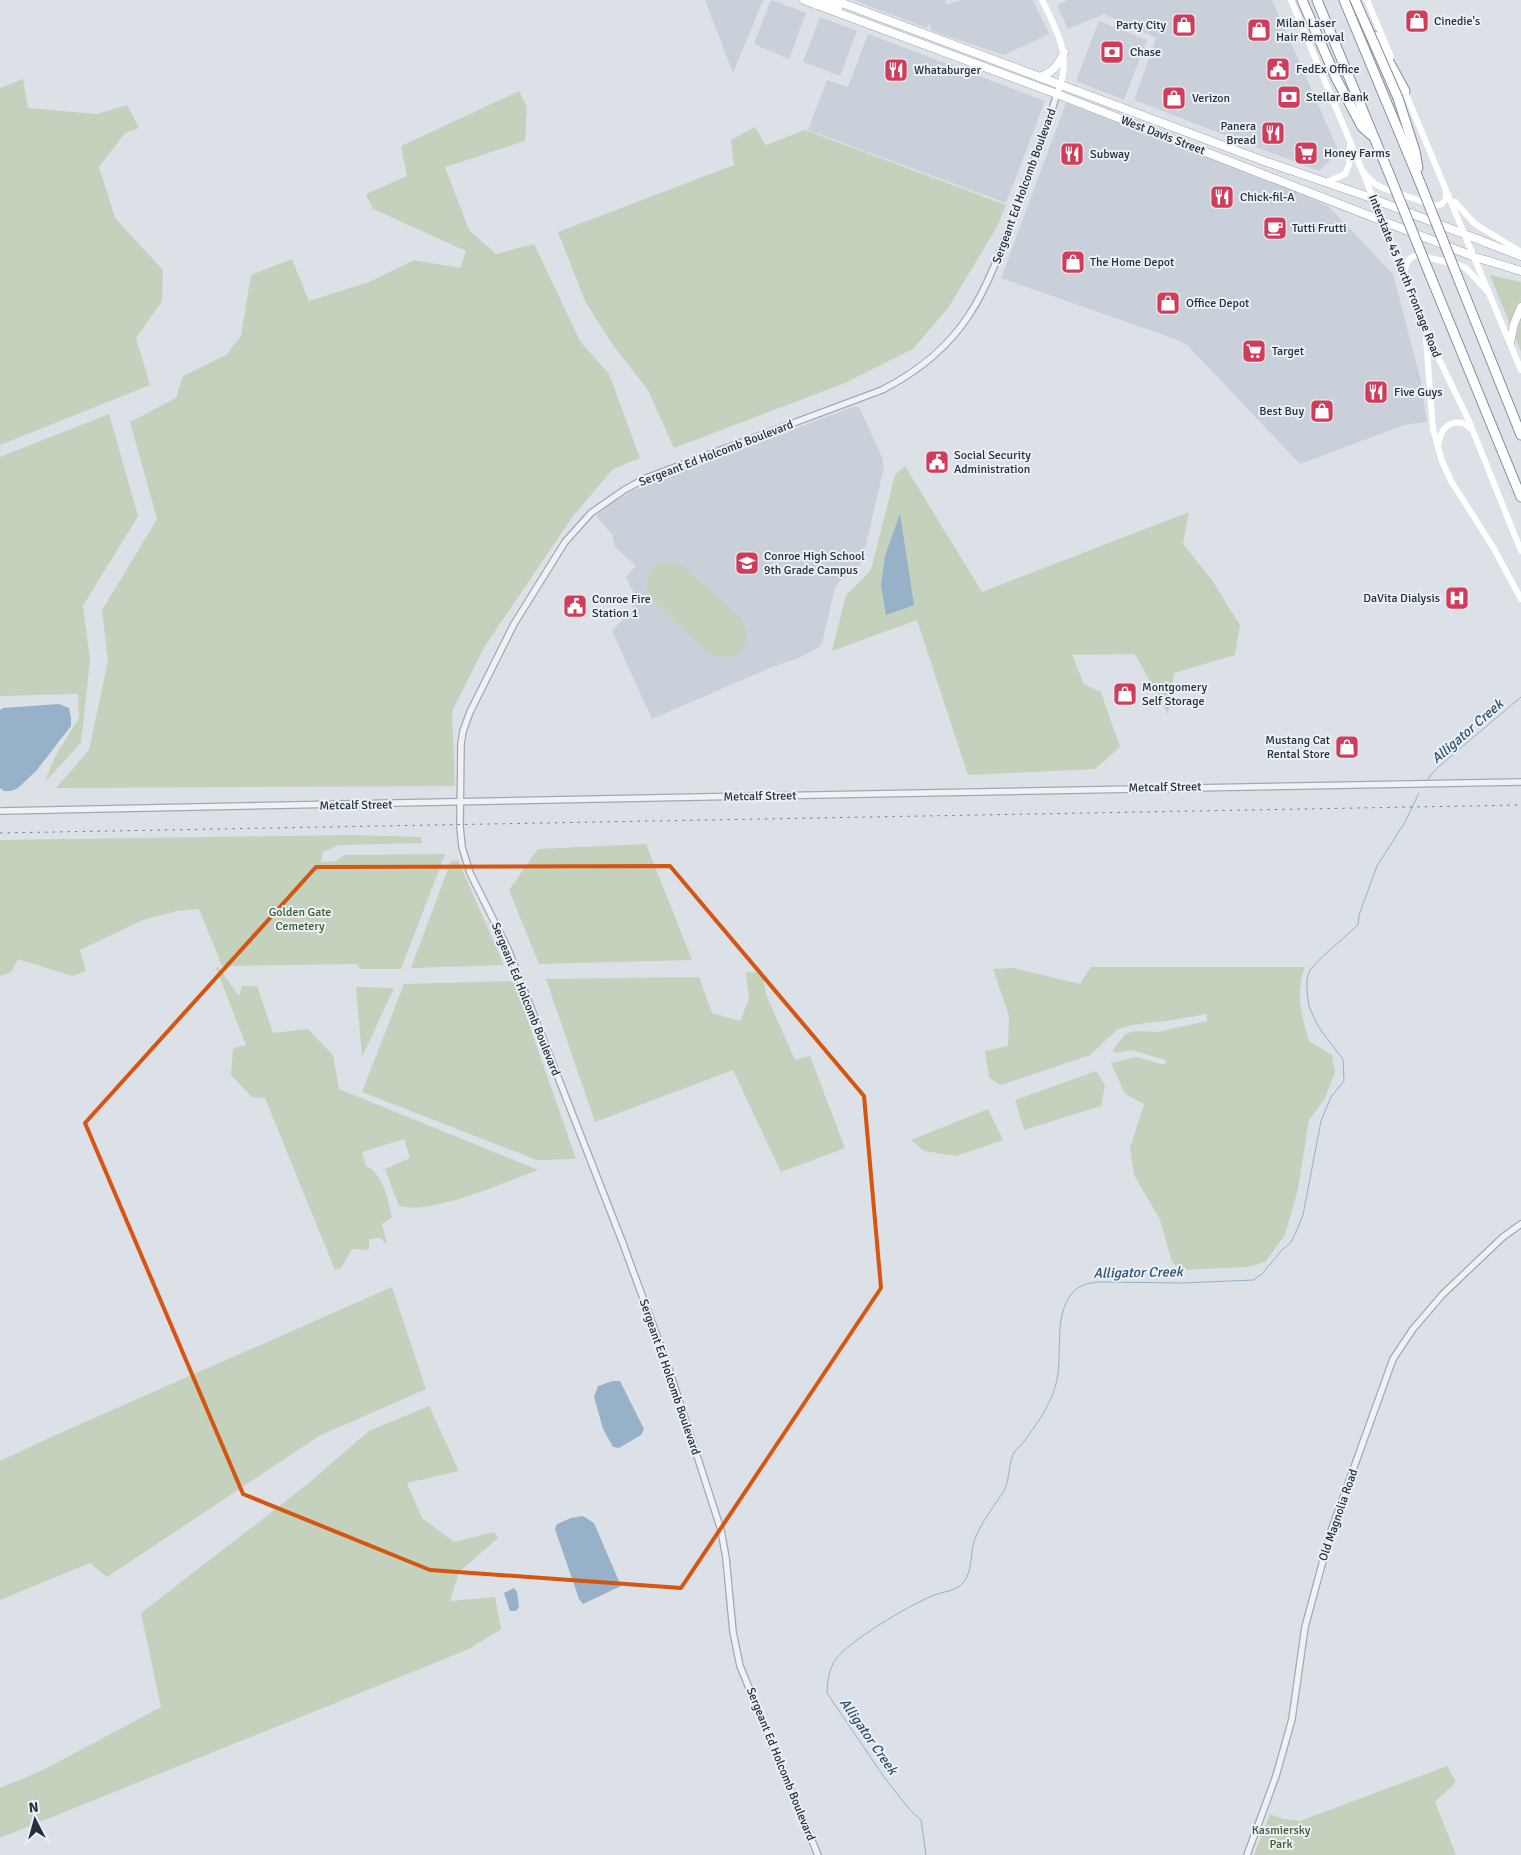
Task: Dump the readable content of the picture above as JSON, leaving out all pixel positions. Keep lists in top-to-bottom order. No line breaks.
{"streets":{"main road":["West Davis Street","Interstate 45 North Frontage Road"],"street":["Sergeant Ed Holcomb Boulevard","Metcalf Street","Old Magnolia Road"]},"crossings":[["West Davis Street","Sergeant Ed Holcomb Boulevard"],["West Davis Street","Interstate 45 North Frontage Road"],["Sergeant Ed Holcomb Boulevard","Metcalf Street"]],"water":["Alligator Creek"],"parks":["Golden Gate Cemetery","Kasmiersky Park"],"places":{"shop":["Cinedie's","Party City","Milan Laser Hair Removal","Verizon","The Home Depot","Office Depot","Best Buy","Montgomery Self Storage","Mustang Cat Rental Store"],"bank":["Chase","Stellar Bank"],"public building":["FedEx Office","Social Security Administration","Conroe Fire Station 1"],"restaurant":["Whataburger","Panera Bread","Subway","Chick-fil-A","Five Guys"],"supermarket":["Honey Farms","Target"],"cafe":["Tutti Frutti"],"school or university":["Conroe High School 9th Grade Campus"],"hospital":["DaVita Dialysis"]},"north":"top"}
